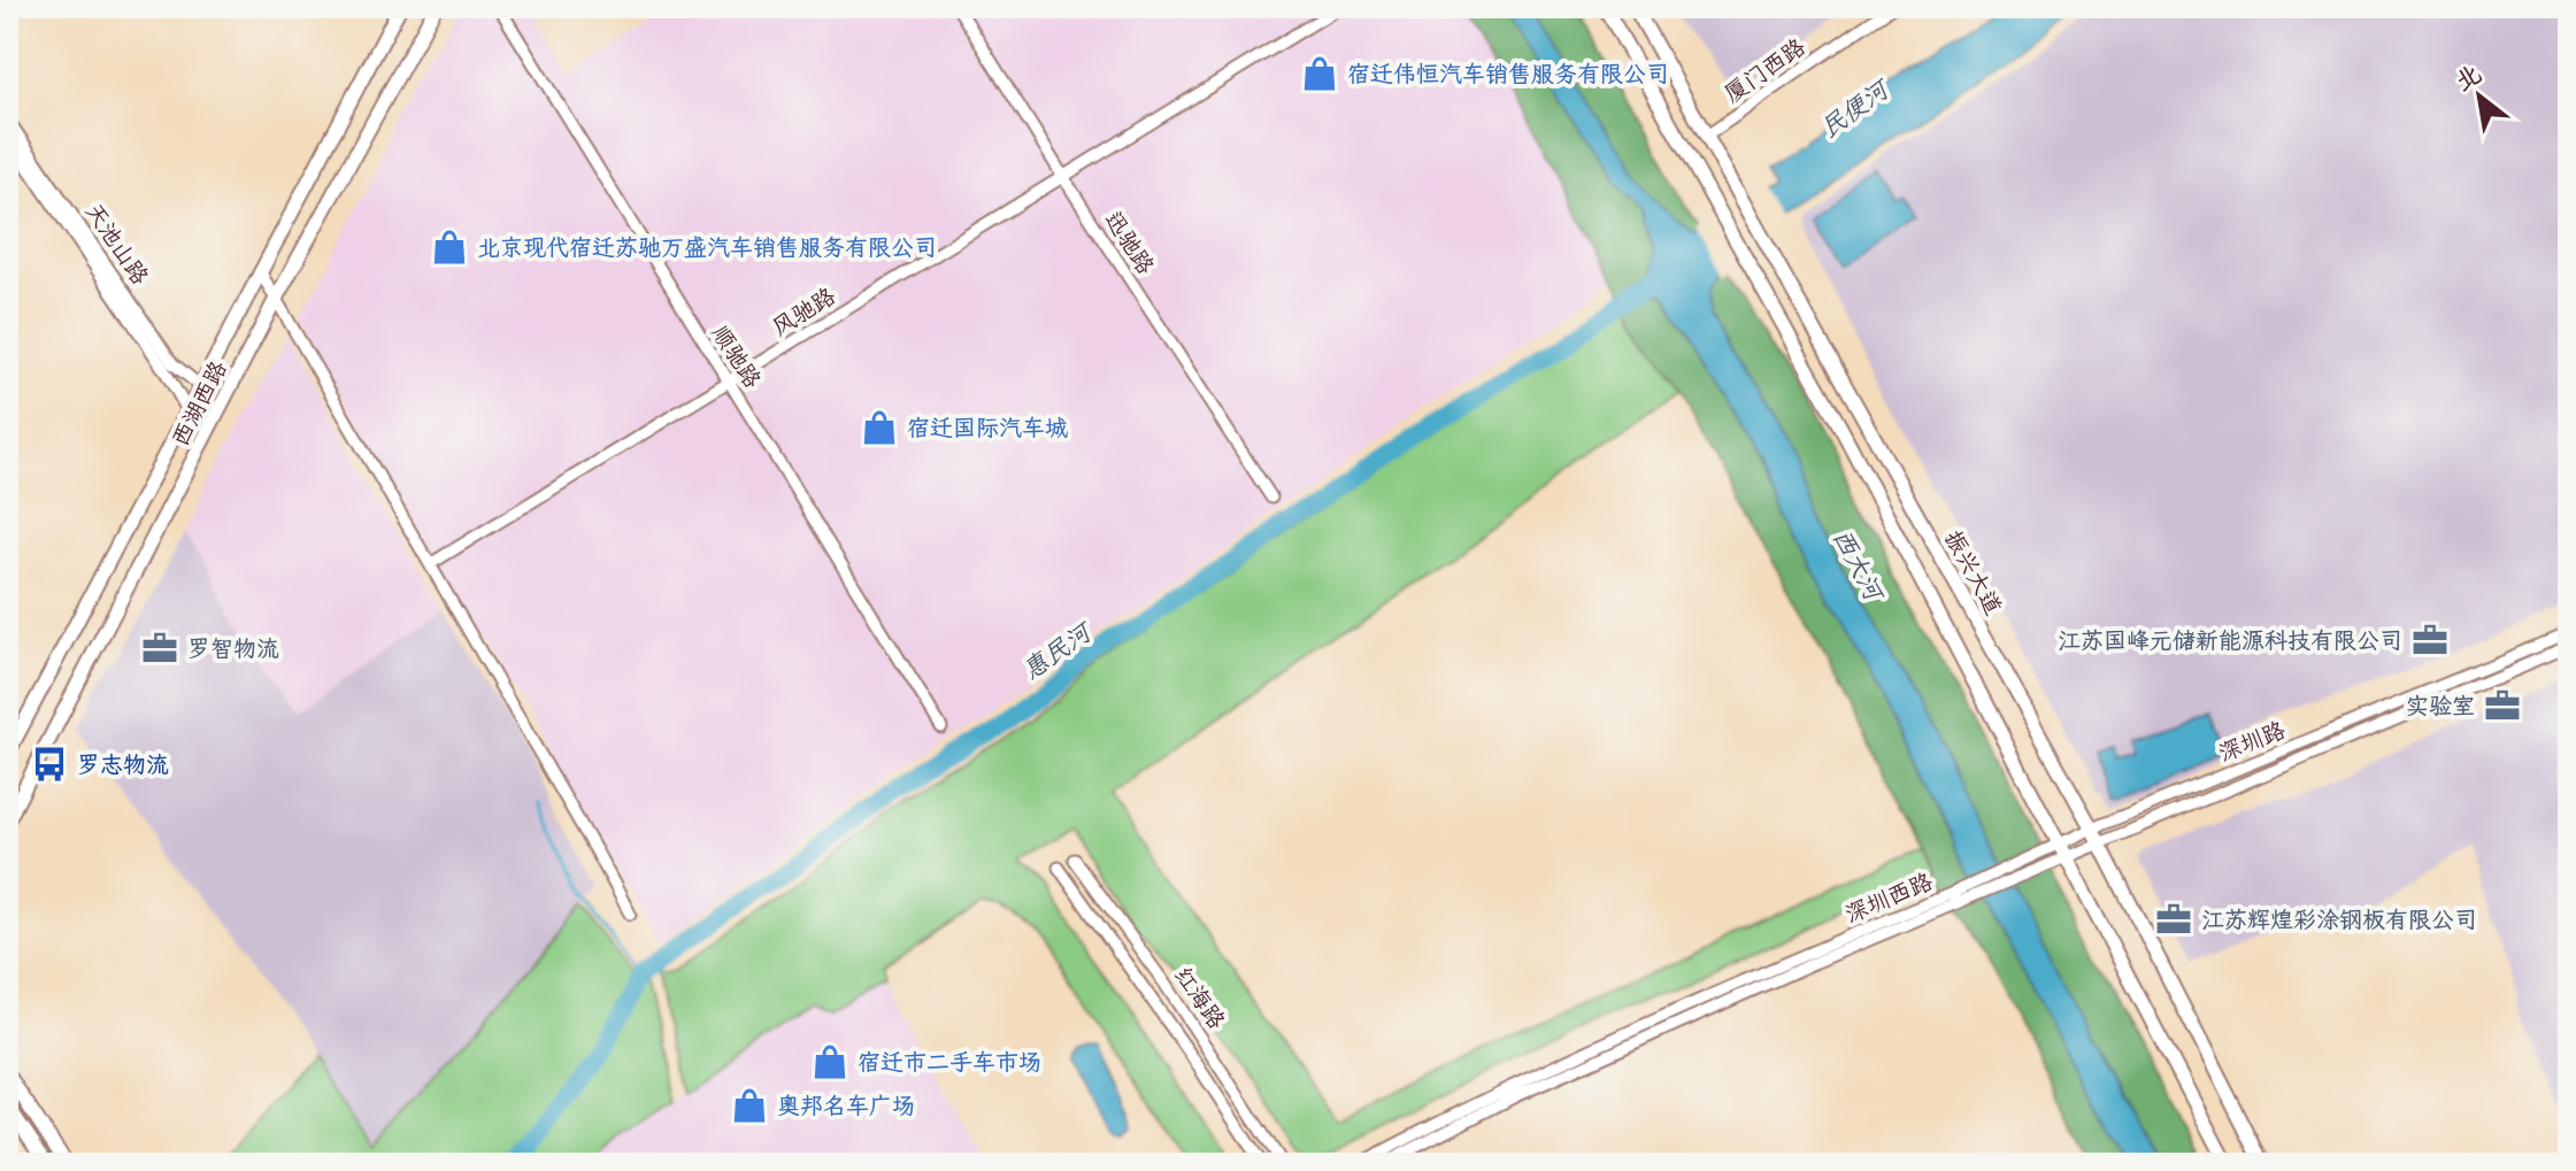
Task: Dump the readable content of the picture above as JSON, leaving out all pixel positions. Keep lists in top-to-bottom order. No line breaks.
{"streets":{"main road":["西湖西路","振兴大道"],"street":["厦门西路","迅驰路","天池山路","风驰路","顺驰路","深圳路","深圳西路","红海路"]},"crossings":[["厦门西路","振兴大道"],["迅驰路","风驰路"],["天池山路","西湖西路"],["风驰路","顺驰路"],["振兴大道","深圳路"],["深圳路","深圳西路"]],"water":["民便河","西大河","惠民河"],"places":{"shop":["宿迁伟恒汽车销售服务有限公司","北京现代宿迁苏驰万盛汽车销售服务有限公司","宿迁国际汽车城","宿迁市二手车市场","奥邦名车广场"],"office":["江苏国峰元储新能源科技有限公司","罗智物流","实验室","江苏辉煌彩涂钢板有限公司"],"bus stop":["罗志物流"]},"north":"top left"}
